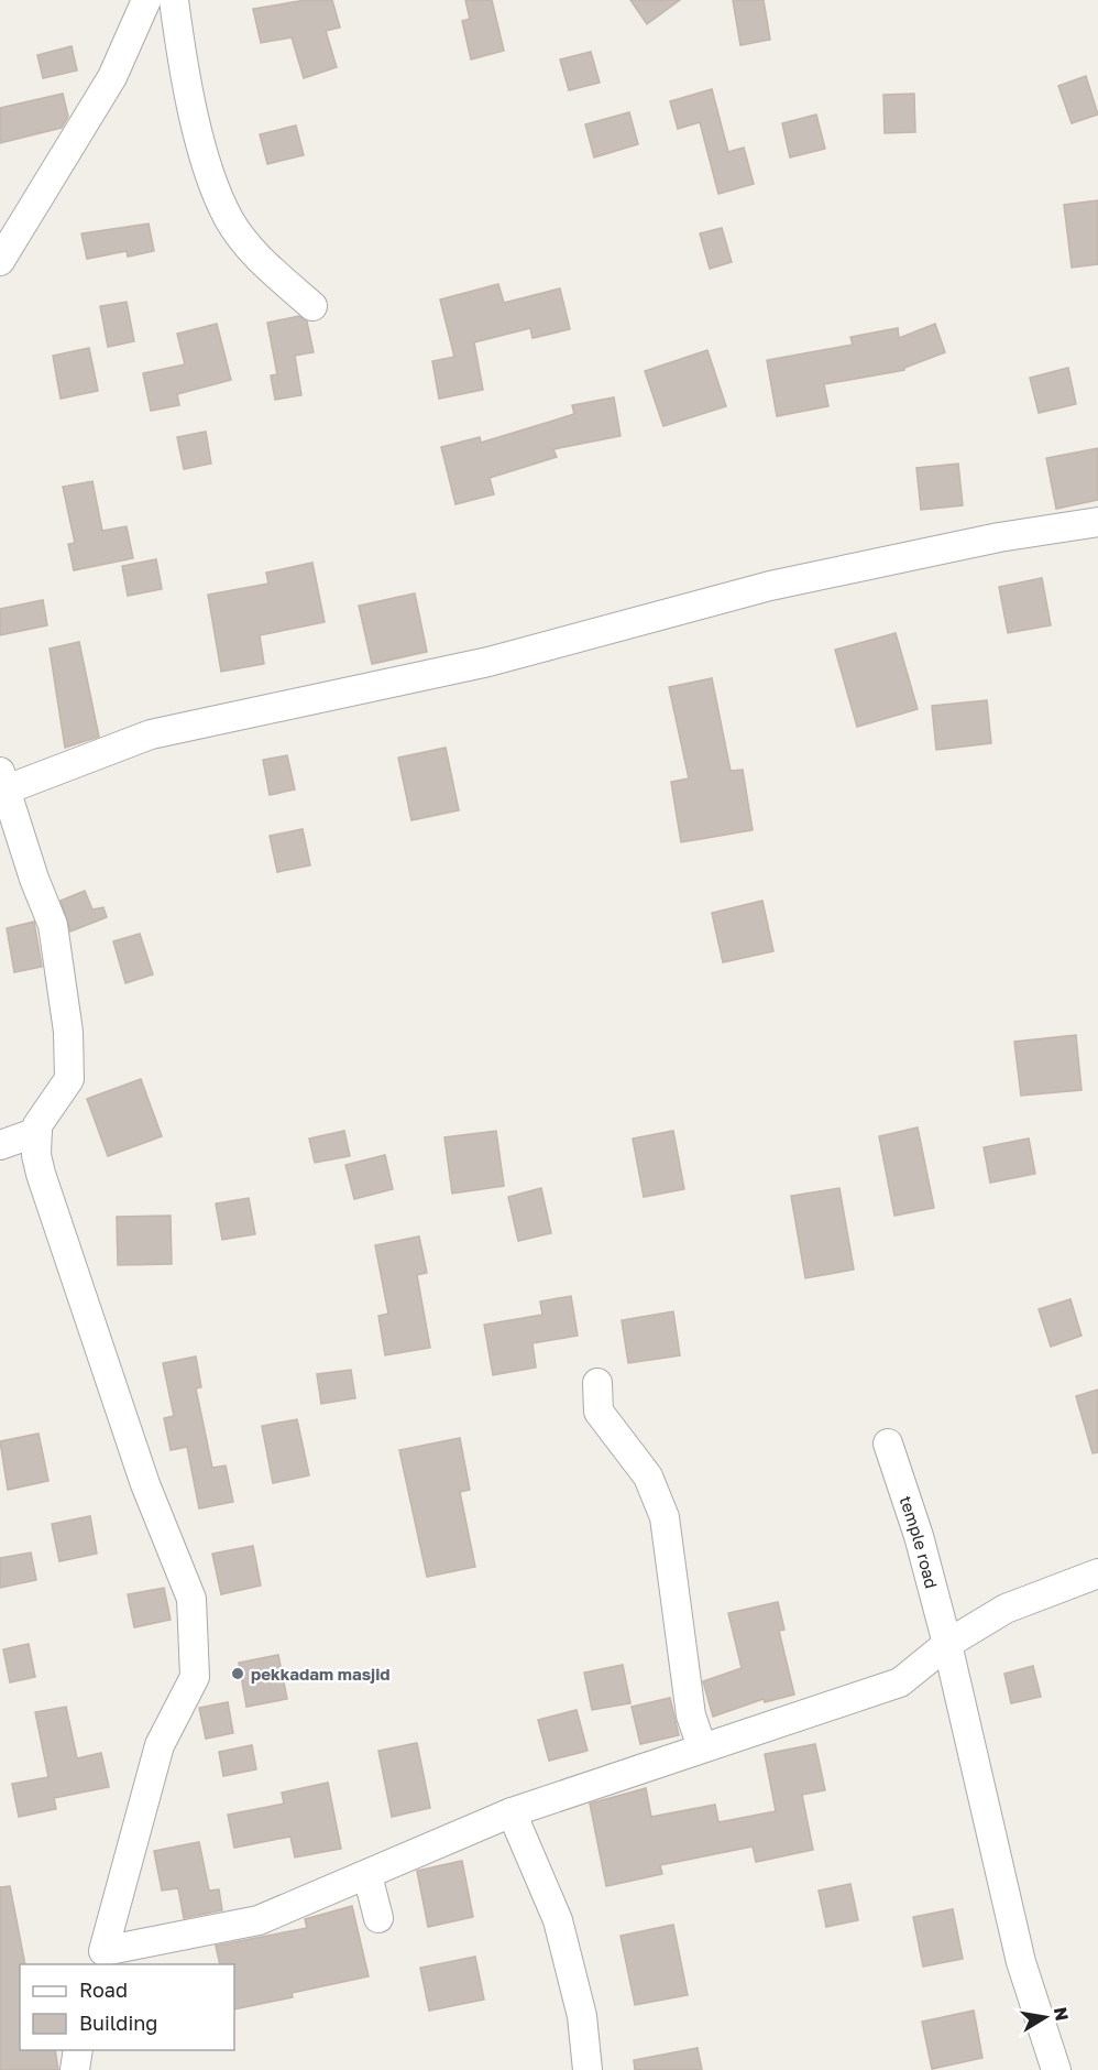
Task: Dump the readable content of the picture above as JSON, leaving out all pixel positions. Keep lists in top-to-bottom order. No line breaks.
{"streets":{"street":["temple road"]},"places":["pekkadam masjid"],"legend":["Road","Building"],"north":"right"}
